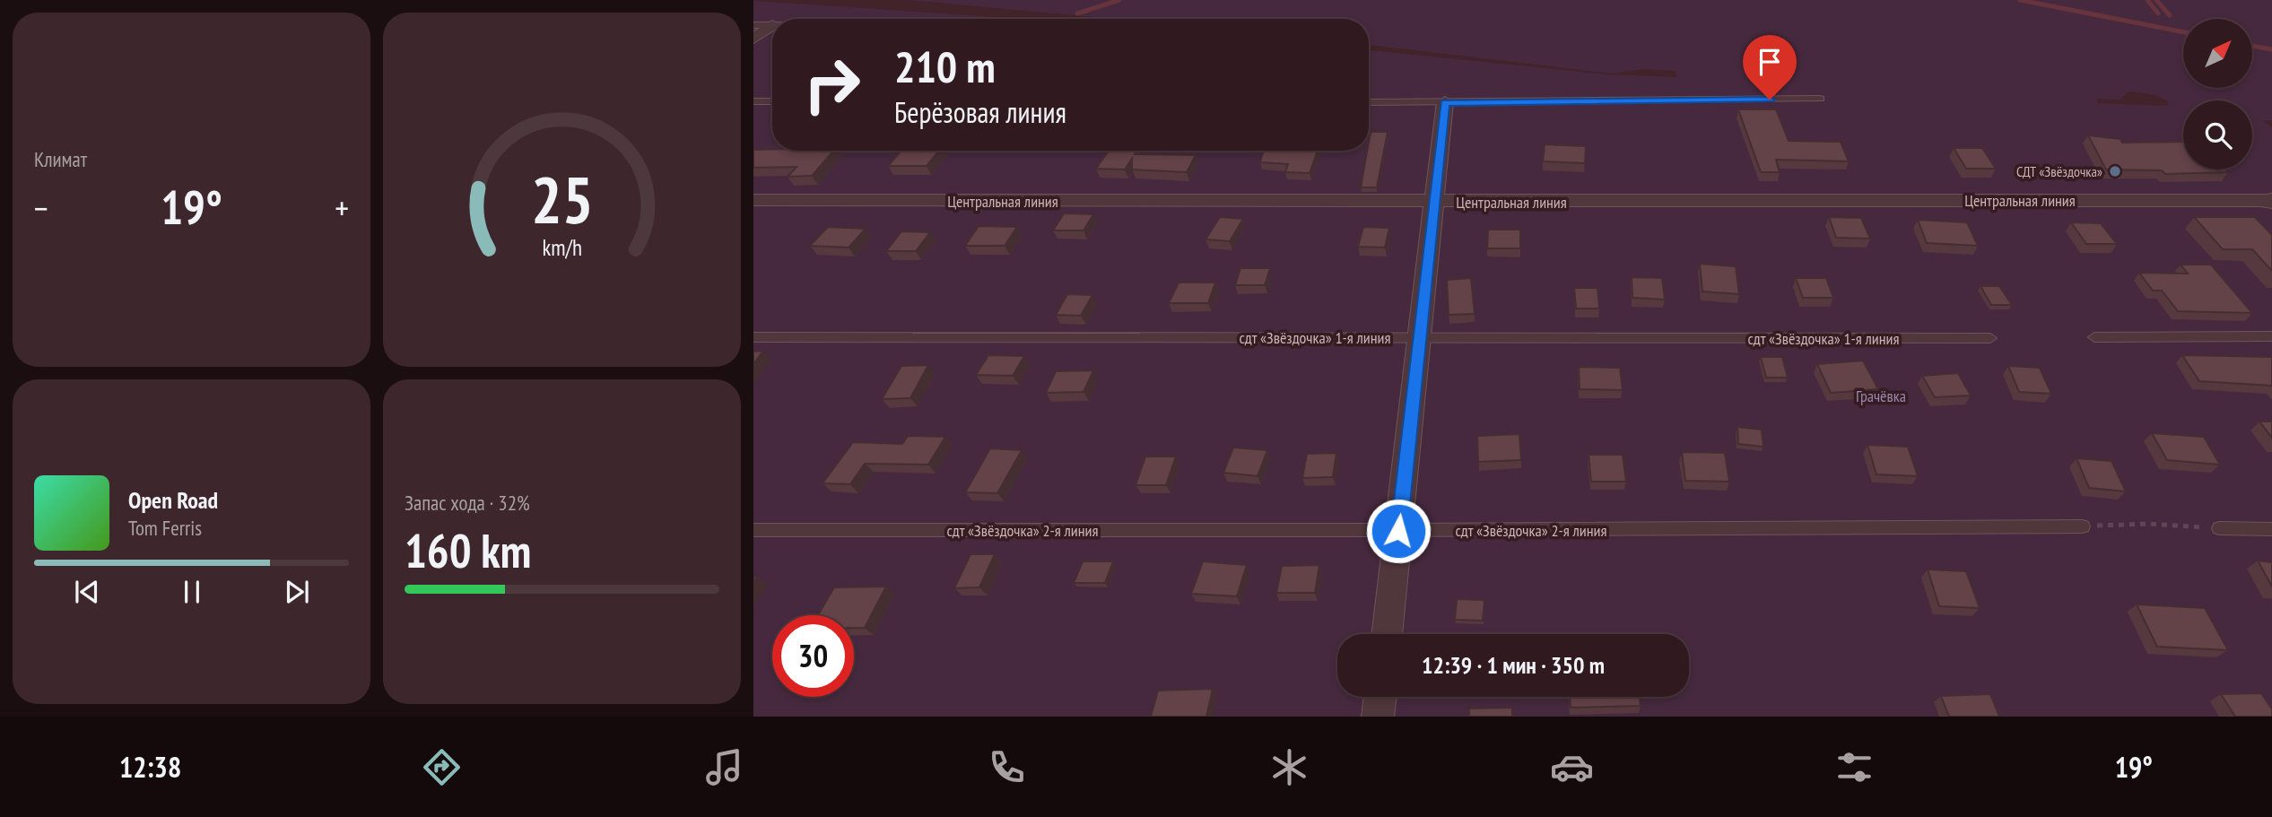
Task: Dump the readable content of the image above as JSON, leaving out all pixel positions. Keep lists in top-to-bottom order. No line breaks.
{"streets":{"street":["Центральная линия"],"lane":["сдт «Звёздочка» 1-я линия","сдт «Звёздочка» 2-я линия"]},"parks":["Грачёвка"],"places":["СДТ «Звёздочка»"],"north":"top right","page":{"tile":["Климат",["Запас хода · 32%","160 km"]],"turn":["210 m","Берёзовая линия"],"heat":["−","19°","+"],"song":["Open Road","Tom Ferris"],"limit":"30","trip":"12:39 · 1 мин · 350 m","tabs":["12:38","19°"],"gauge":["25","km/h"]}}
